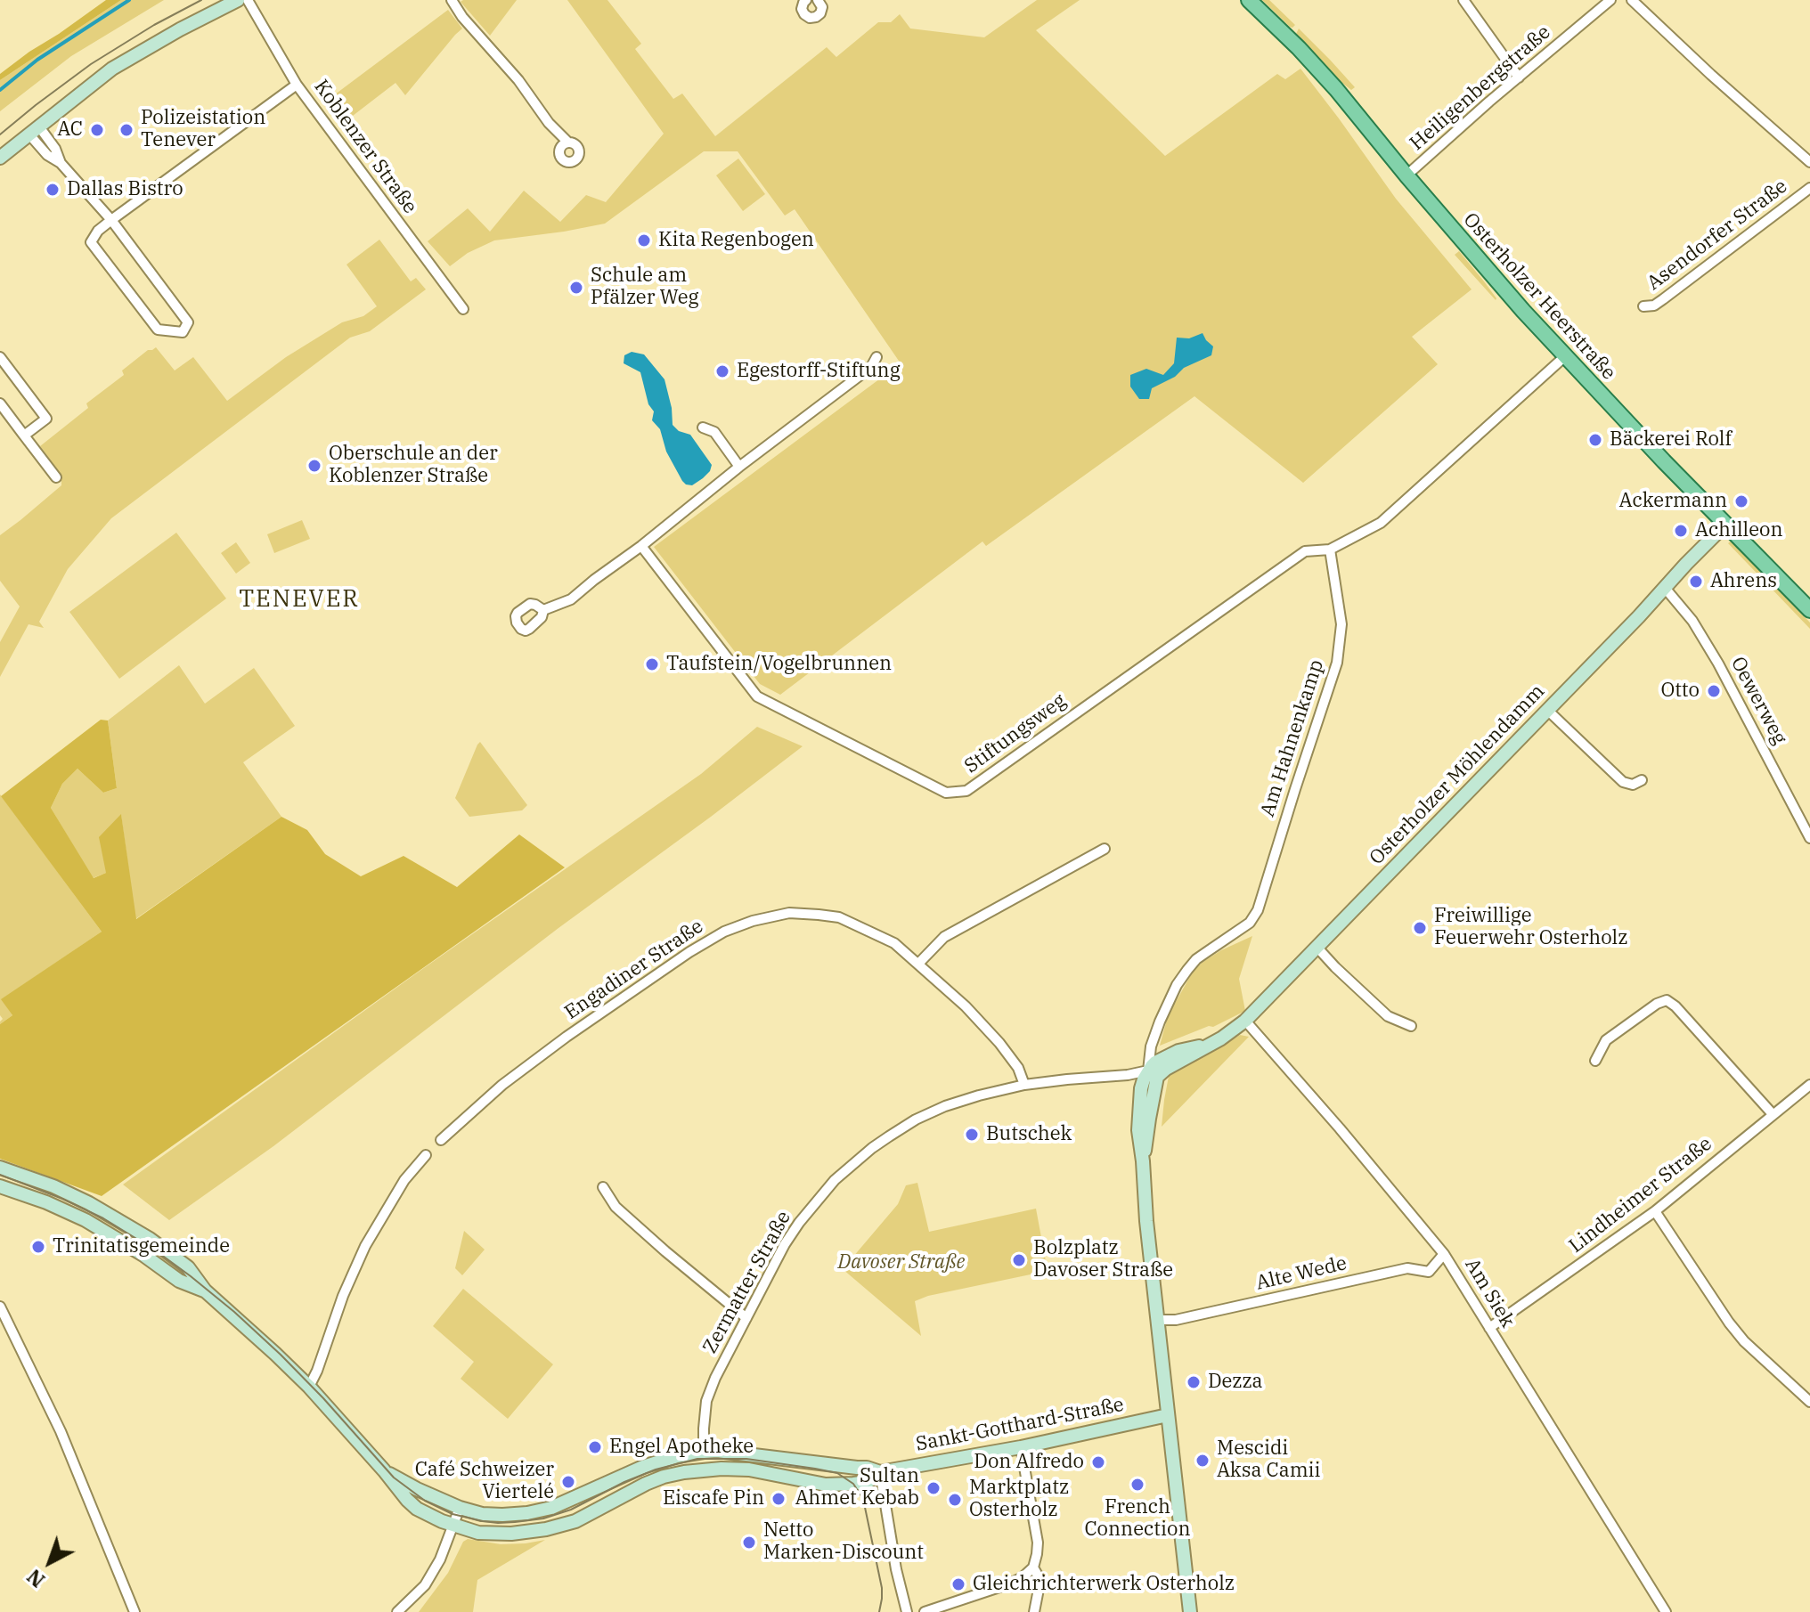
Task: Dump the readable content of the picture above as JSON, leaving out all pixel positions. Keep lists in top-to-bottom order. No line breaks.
{"streets":{"main road":["Osterholzer Heerstraße"],"street":["Heiligenbergstraße","Koblenzer Straße","Asendorfer Straße","Oewerweg","Stiftungsweg","Am Hahnenkamp","Osterholzer Möhlendamm","Engadiner Straße","Lindheimer Straße","Alte Wede","Zermatter Straße","Am Siek","Sankt-Gotthard-Straße"]},"crossings":[["Heiligenbergstraße","Osterholzer Heerstraße"],["Osterholzer Heerstraße","Osterholzer Möhlendamm"],["Oewerweg","Osterholzer Möhlendamm"],["Stiftungsweg","Am Hahnenkamp"],["Am Hahnenkamp","Osterholzer Möhlendamm"],["Am Hahnenkamp","Zermatter Straße"],["Osterholzer Möhlendamm","Zermatter Straße"],["Osterholzer Möhlendamm","Am Siek"],["Engadiner Straße","Zermatter Straße"],["Lindheimer Straße","Am Siek"],["Alte Wede","Am Siek"],["Zermatter Straße","Sankt-Gotthard-Straße"]],"districts":["TENEVER"],"parks":["Davoser Straße"],"places":["AC","Polizeistation Tenever","Dallas Bistro","Kita Regenbogen","Schule am Pfälzer Weg","Egestorff-Stiftung","Bäckerei Rolf","Oberschule an der Koblenzer Straße","Ackermann","Achilleon","Ahrens","Taufstein/Vogelbrunnen","Otto","Freiwillige Feuerwehr Osterholz","Butschek","Trinitatisgemeinde","Bolzplatz Davoser Straße","Dezza","Engel Apotheke","Mescidi Aksa Camii","Don Alfredo","Café Schweizer Viertelé","French Connection","Sultan Ahmet Kebab","Eiscafe Pin","Marktplatz Osterholz","Netto Marken-Discount","Gleichrichterwerk Osterholz"],"north":"bottom left"}
